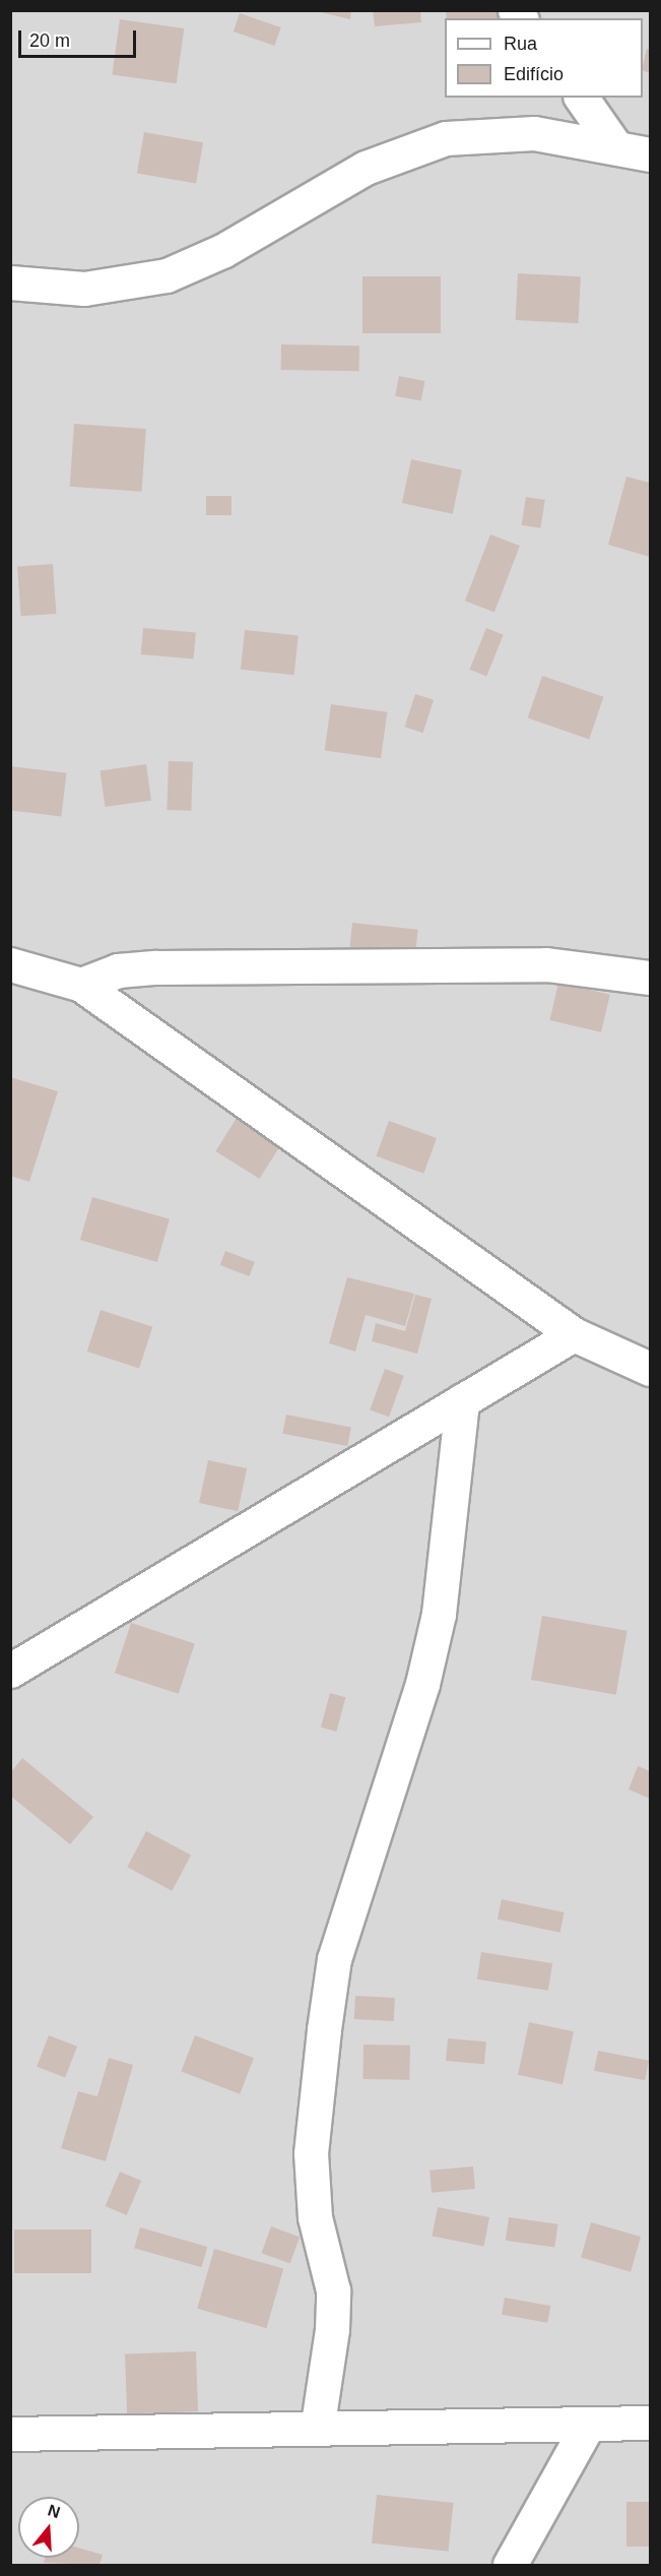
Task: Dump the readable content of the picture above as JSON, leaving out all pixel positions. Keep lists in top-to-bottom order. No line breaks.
{"legend":["Rua","Edifício"],"scale_bar":"20 m","north":"top"}
